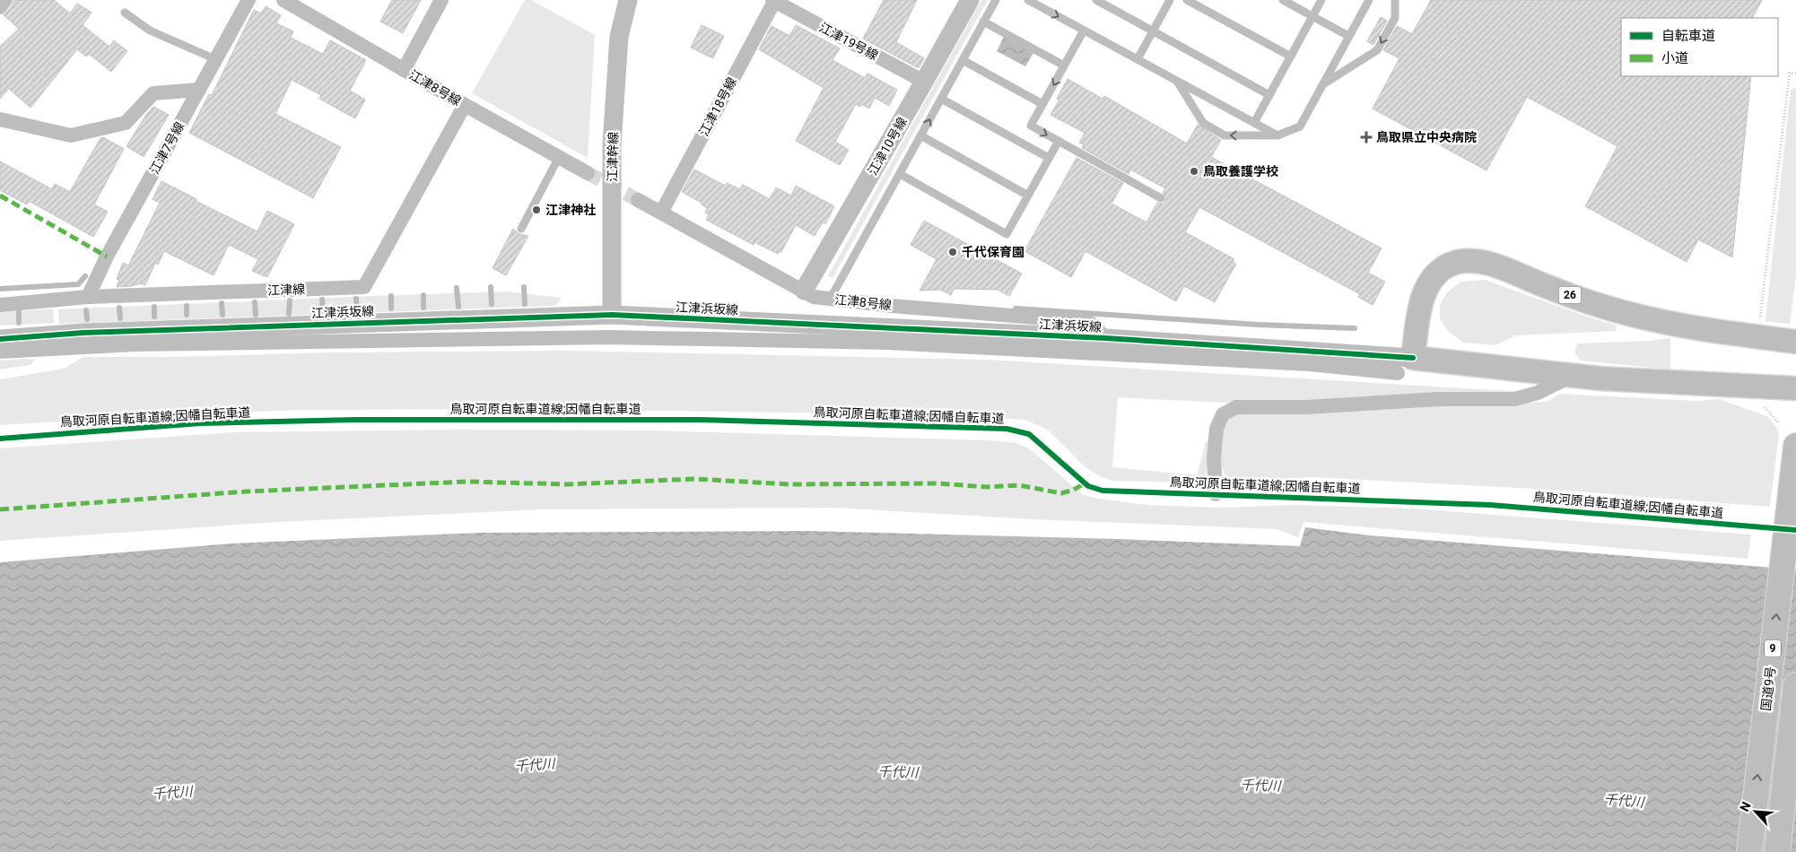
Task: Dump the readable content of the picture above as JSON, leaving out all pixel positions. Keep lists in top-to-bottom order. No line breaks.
{"streets":{"highway":["9","国道9号"],"main road":["26"],"street":["江津19号線","江津8号線","江津18号線","江津10号線","江津7号線","江津幹線","江津線","江津浜坂線"],"cycle path":["鳥取河原自転車道線;因幡自転車道"]},"crossings":[["江津19号線","江津18号線"],["江津19号線","江津10号線"],["江津8号線","江津18号線"],["江津8号線","江津10号線"],["江津8号線","江津線"],["江津8号線","江津浜坂線"],["江津7号線","江津線"],["江津幹線","江津浜坂線"],["26","江津浜坂線"]],"water":["千代川"],"places":{"health":["鳥取県立中央病院"],"other":["鳥取養護学校","江津神社","千代保育園"]},"legend":["自転車道","小道"],"north":"top left"}
